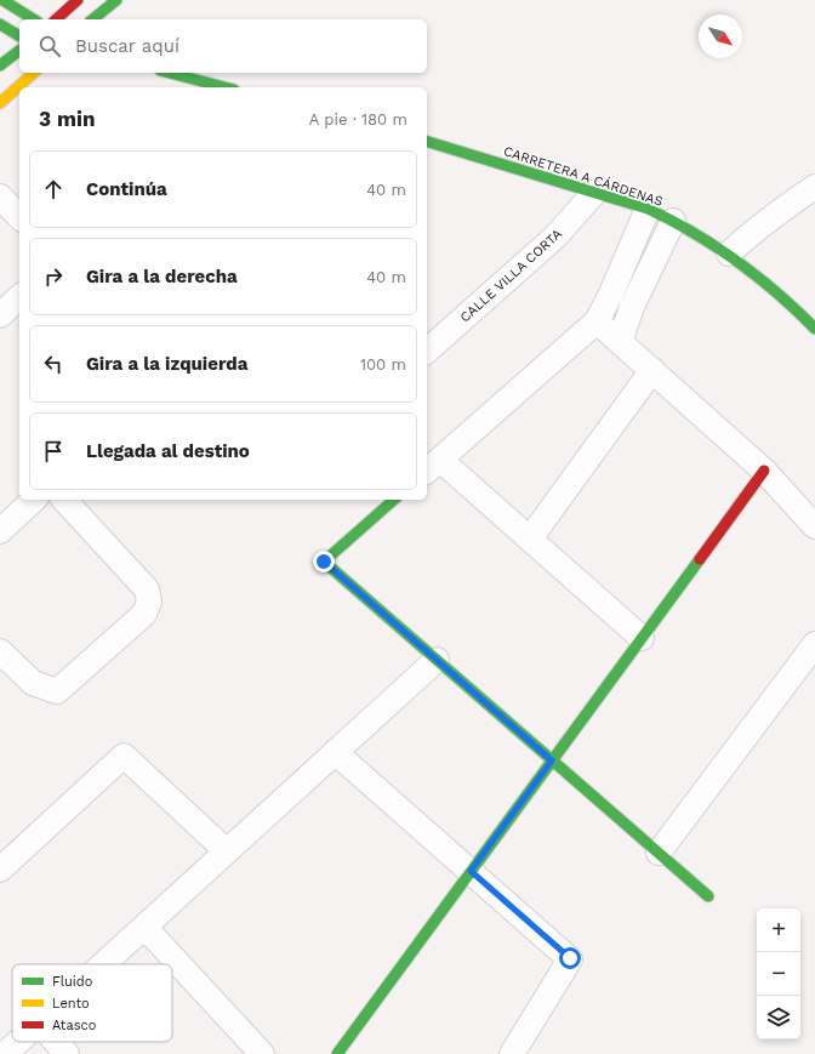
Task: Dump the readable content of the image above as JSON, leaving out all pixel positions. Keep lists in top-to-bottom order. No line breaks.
{"streets":{"street":["CARRETERA A CÁRDENAS","CALLE VILLA CORTA"]},"crossings":[["CARRETERA A CÁRDENAS","CALLE VILLA CORTA"]],"legend":["Fluido","Lento","Atasco"],"north":"bottom right","page":{"search":"Buscar aquí","heading":["3 min","A pie · 180 m"],"list":[["Continúa","40 m"],["Gira a la derecha","40 m"],["Gira a la izquierda","100 m"],"Llegada al destino"],"map_buttons":["+","−"]}}
